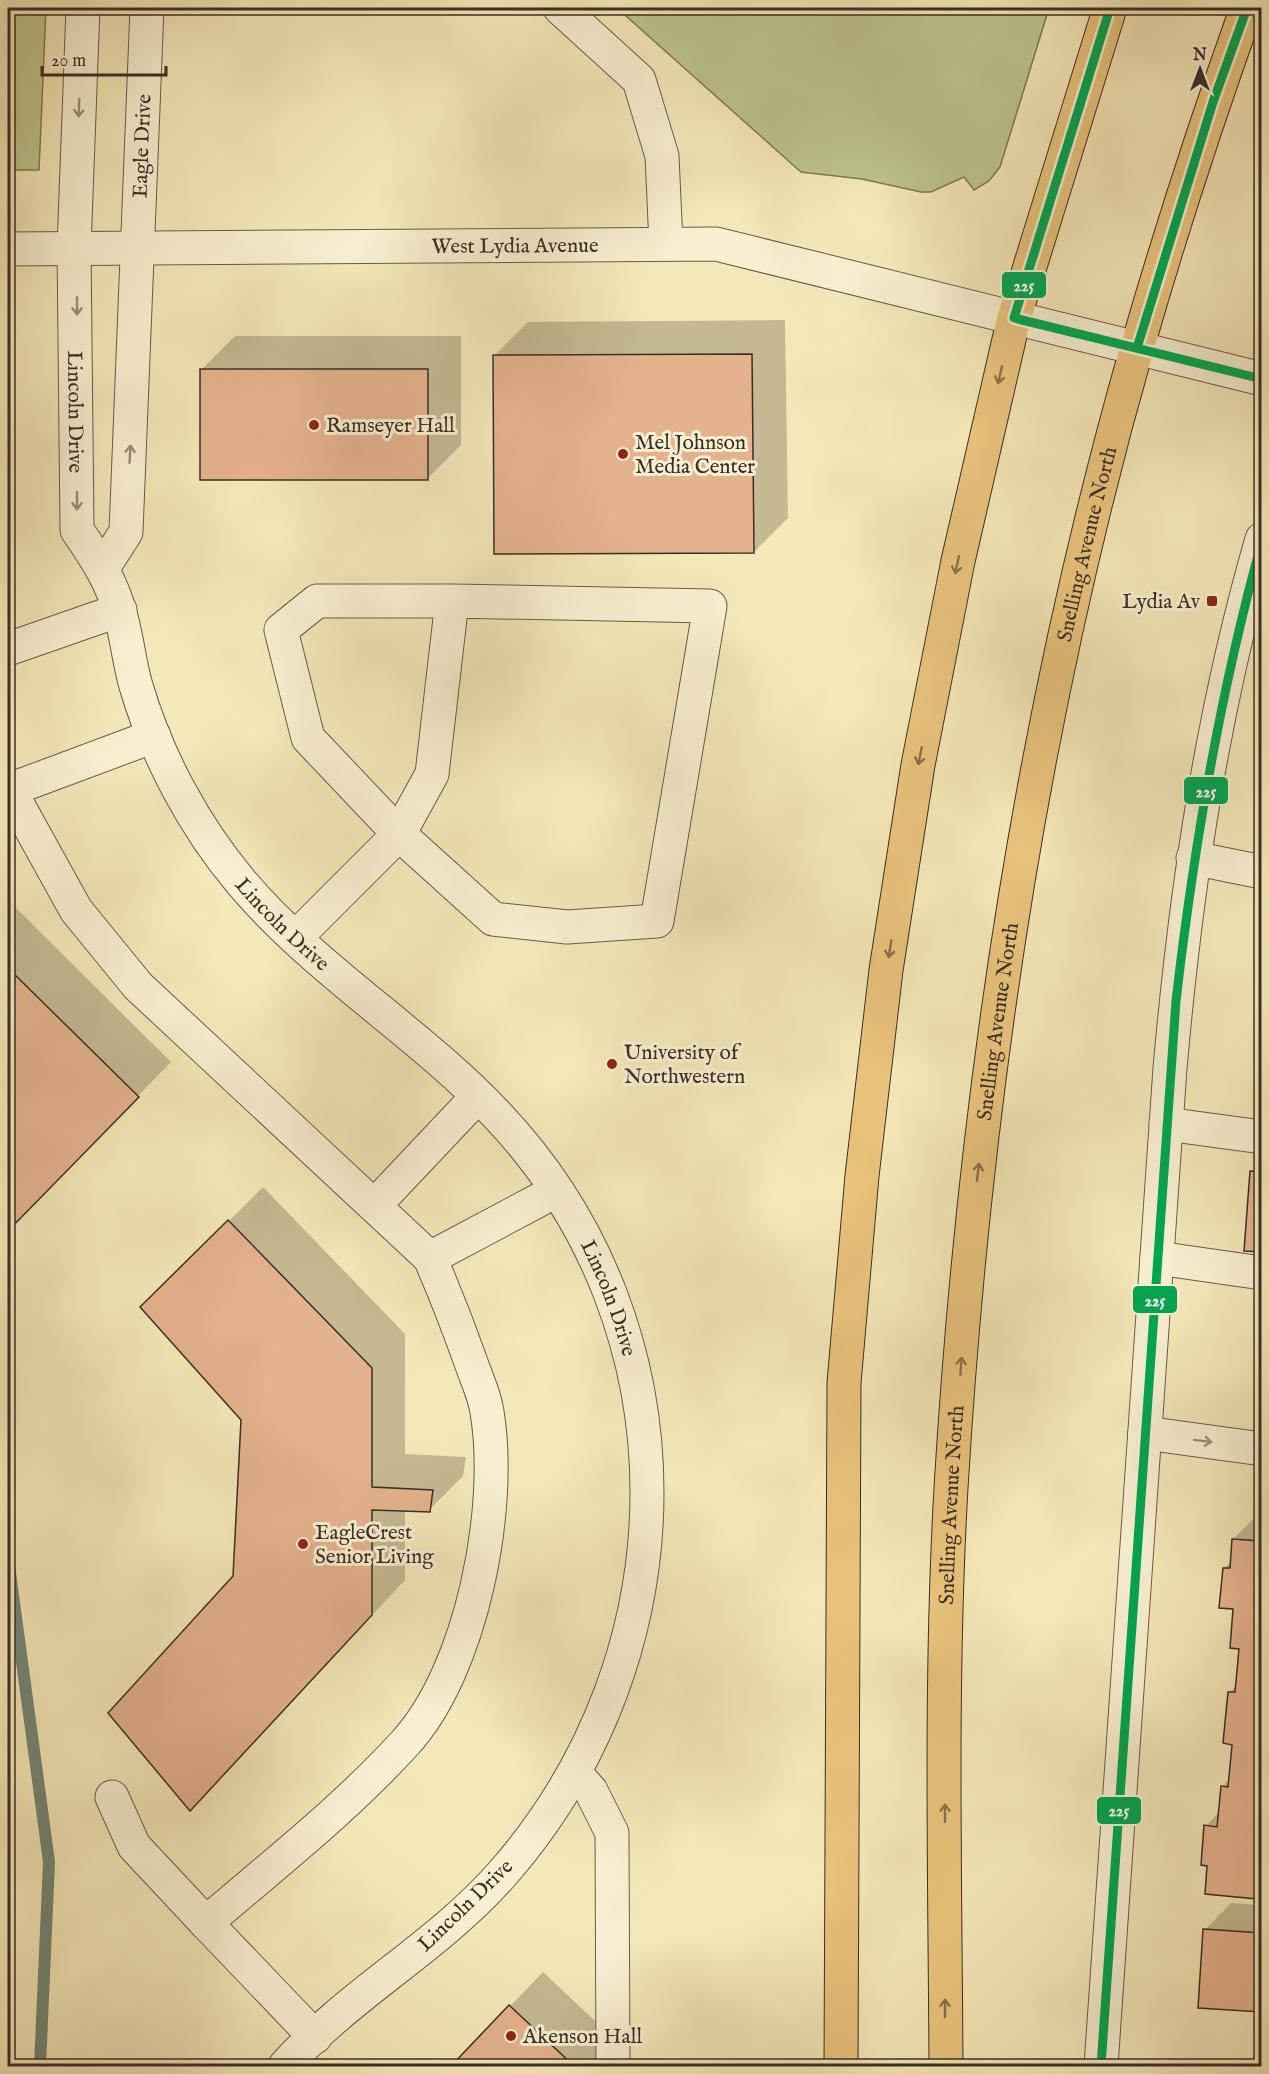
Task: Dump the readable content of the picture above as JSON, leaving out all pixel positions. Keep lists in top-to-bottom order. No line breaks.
{"streets":{"highway":["Snelling Avenue North"],"street":["Eagle Drive","West Lydia Avenue","Lincoln Drive"]},"crossings":[["Eagle Drive","West Lydia Avenue"],["West Lydia Avenue","Lincoln Drive"],["West Lydia Avenue","Snelling Avenue North"]],"places":{"other":["Ramseyer Hall","Mel Johnson Media Center","University of Northwestern","EagleCrest Senior Living","Akenson Hall"],"transit":["Lydia Av"]},"lines":["transit line 225"],"scale_bar":"20 m","north":"top"}
